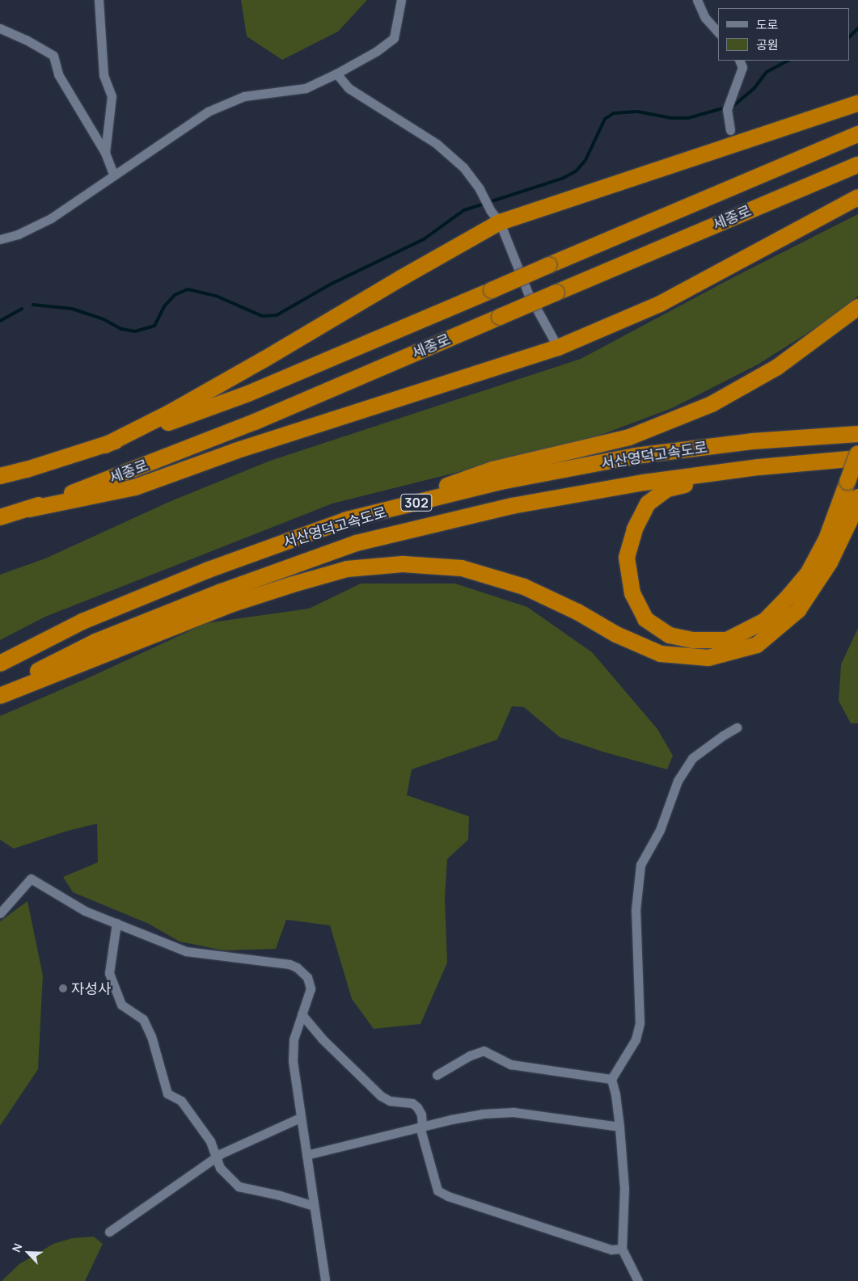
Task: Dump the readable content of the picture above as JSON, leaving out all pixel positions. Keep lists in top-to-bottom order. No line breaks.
{"streets":{"highway":["세종로","서산영덕고속도로","302"]},"places":["자성사"],"legend":["도로","공원"],"north":"top left"}
